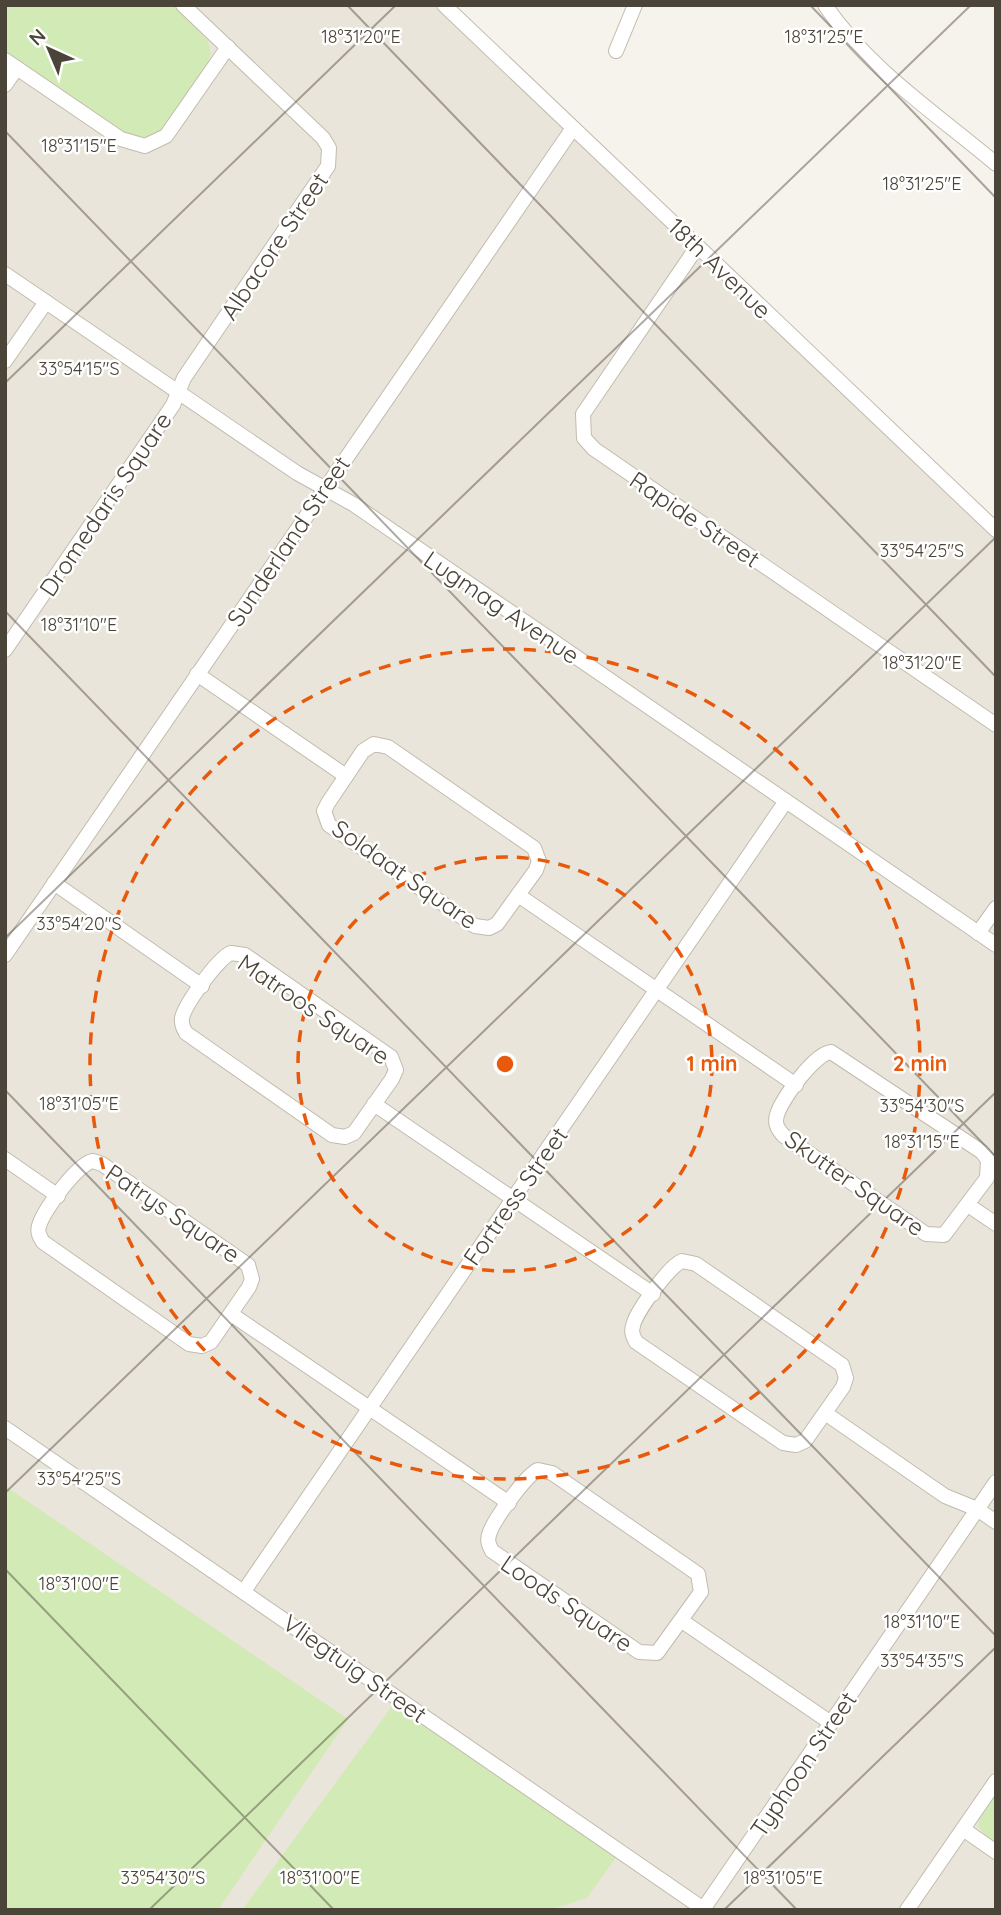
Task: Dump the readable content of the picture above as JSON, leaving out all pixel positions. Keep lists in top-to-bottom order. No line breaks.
{"streets":{"street":["Albacore Street","18th Avenue","Dromedaris Square","Rapide Street","Sunderland Street","Lugmag Avenue","Soldaat Square","Matroos Square","Skutter Square","Fortress Street","Patrys Square","Loods Square","Vliegtuig Street","Typhoon Street"]},"crossings":[["Albacore Street","Dromedaris Square"],["Albacore Street","Lugmag Avenue"],["18th Avenue","Rapide Street"],["18th Avenue","Sunderland Street"],["Dromedaris Square","Lugmag Avenue"],["Sunderland Street","Lugmag Avenue"],["Sunderland Street","Matroos Square"],["Lugmag Avenue","Fortress Street"],["Matroos Square","Fortress Street"],["Fortress Street","Vliegtuig Street"],["Vliegtuig Street","Typhoon Street"]],"north":"top left","coordinates":["18°31'25\"E","18°31'20\"E","18°31'15\"E","33°54'15\"S","33°54'25\"S","18°31'10\"E","33°54'20\"S","18°31'05\"E","33°54'30\"S","18°31'00\"E","33°54'35\"S"],"rings":["1 min","2 min"]}
